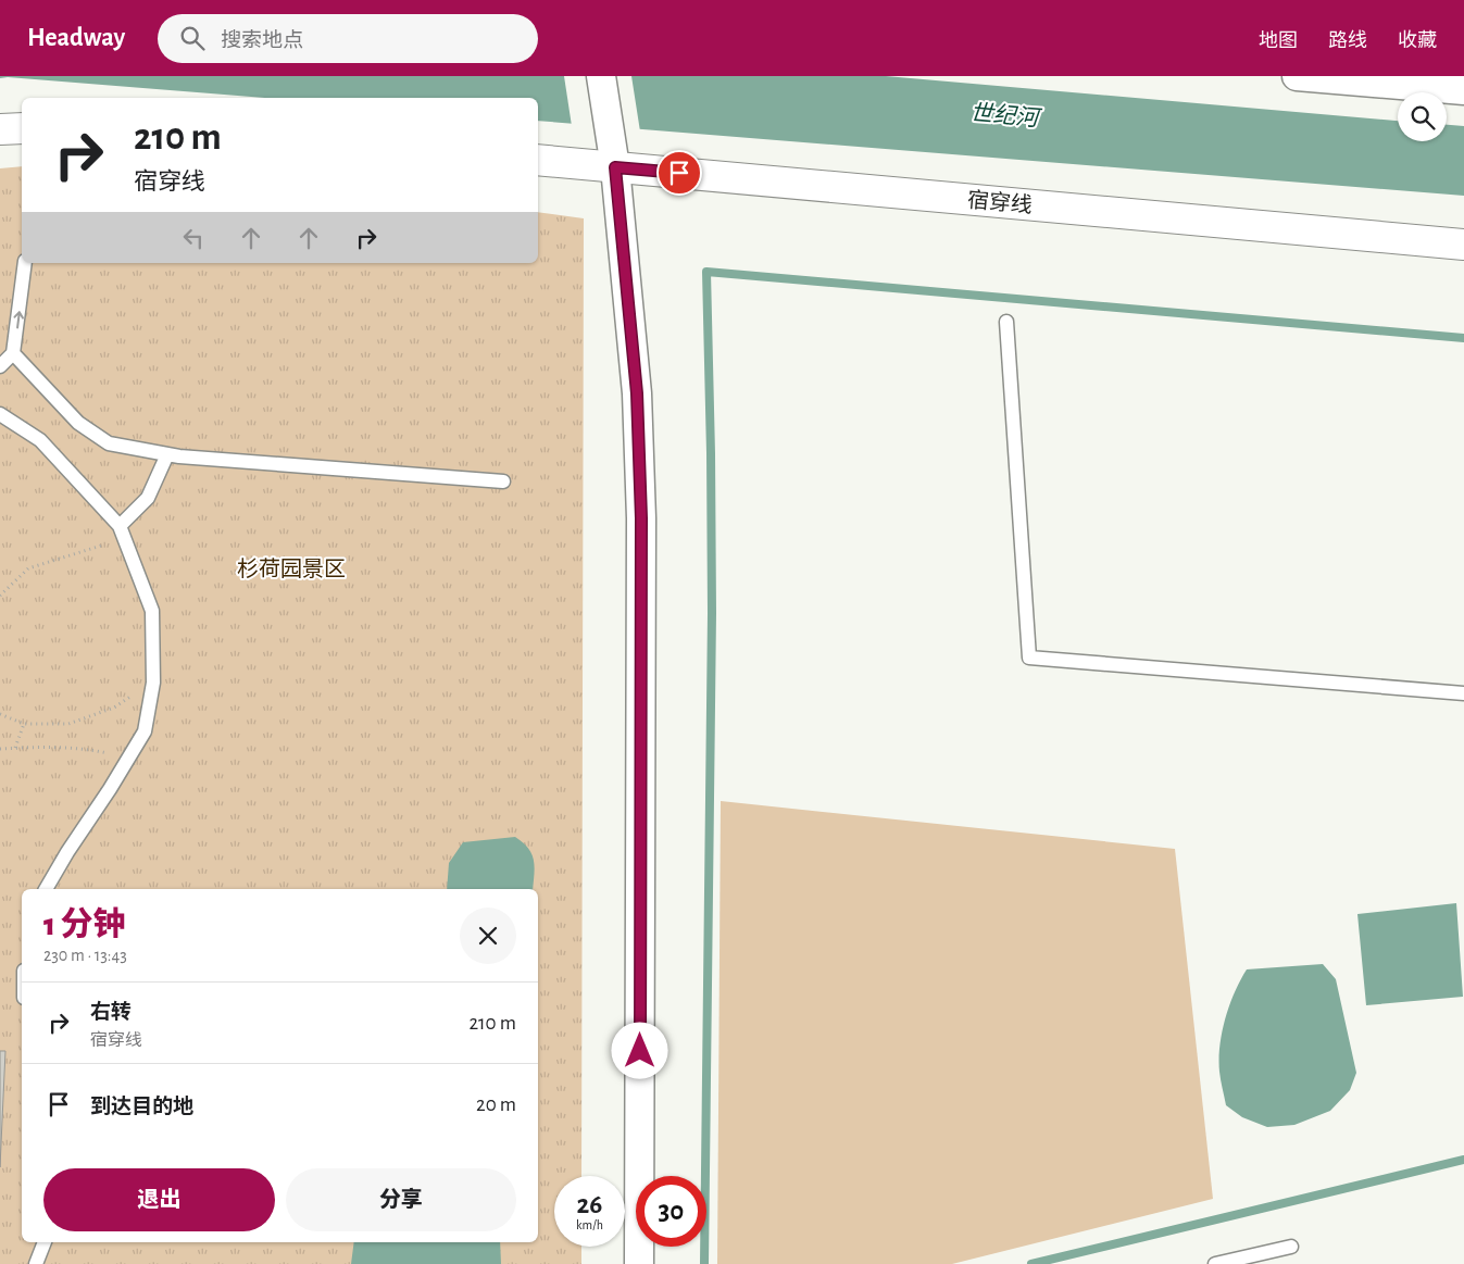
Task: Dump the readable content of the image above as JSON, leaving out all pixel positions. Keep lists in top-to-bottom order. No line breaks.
{"streets":{"main road":["宿穿线"]},"water":["世纪河"],"parks":["杉荷园景区"],"page":{"header":"Headway","search":"搜索地点","nav":["地图","路线","收藏"],"turn":["210 m","宿穿线"],"heading":["1 分钟","230 m · 13:43"],"list":[{"name":"右转","note":"宿穿线","value":"210 m"},{"name":"到达目的地","value":"20 m"}],"buttons":["退出","分享"],"speed":"26 km/h","limit":"30"}}
